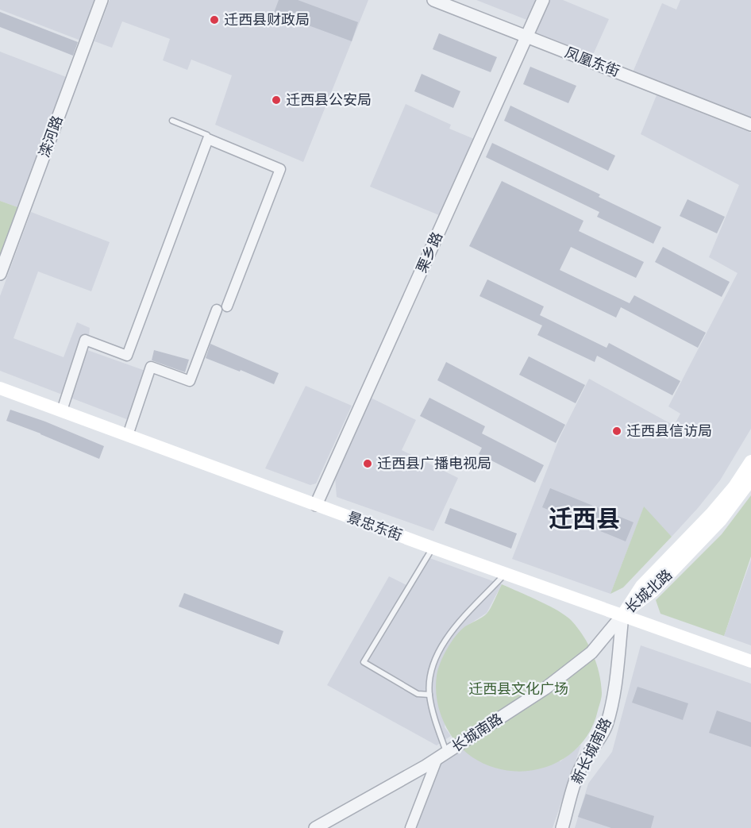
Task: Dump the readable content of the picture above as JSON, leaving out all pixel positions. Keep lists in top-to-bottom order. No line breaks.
{"streets":{"main road":["景忠东街","长城北路"],"street":["凤凰东街","滦河路","栗乡路","长城南路","新长城南路"]},"crossings":[["凤凰东街","栗乡路"],["栗乡路","景忠东街"],["景忠东街","长城北路"],["景忠东街","长城南路"],["景忠东街","新长城南路"],["长城北路","长城南路"],["长城北路","新长城南路"],["长城南路","新长城南路"]],"districts":["迁西县"],"parks":["迁西县文化广场"],"places":["迁西县财政局","迁西县公安局","迁西县信访局","迁西县广播电视局"]}
